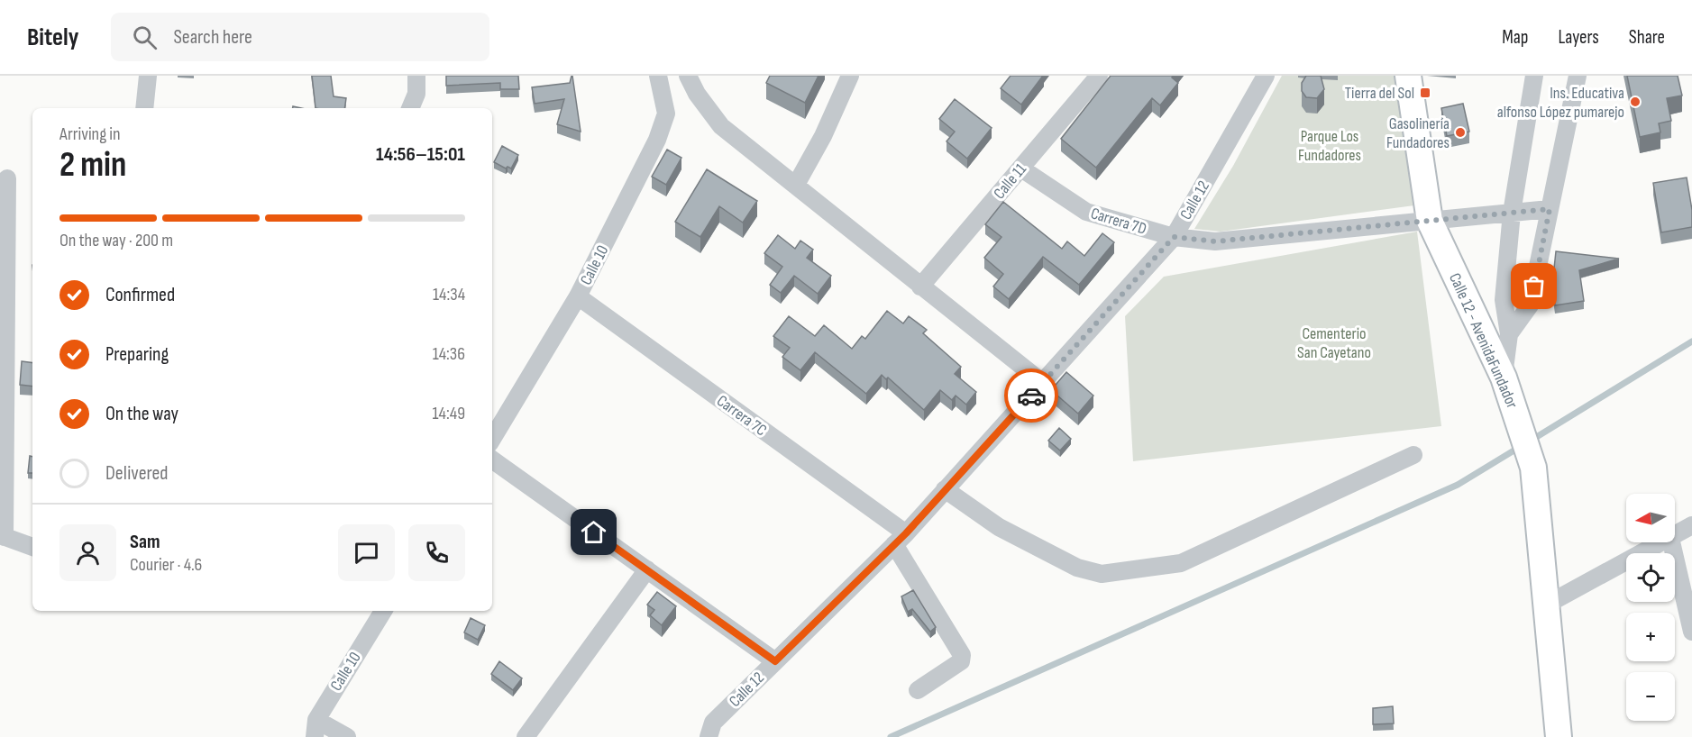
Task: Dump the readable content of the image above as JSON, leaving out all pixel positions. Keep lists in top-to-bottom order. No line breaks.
{"streets":{"street":["Calle 11","Calle 12","Carrera 7D","Calle 10","Calle 12 - AvenidaFundador","Carrera 7C"]},"crossings":[["Calle 11","Carrera 7D"],["Calle 12","Carrera 7D"],["Calle 12","Carrera 7C"],["Carrera 7D","Calle 12 - AvenidaFundador"],["Calle 10","Carrera 7C"]],"parks":["Parque Los Fundadores","Cementerio San Cayetano"],"places":{"transit":["Tierra del Sol"],"other":["Ins. Educativa alfonso López pumarejo","Gasolinería Fundadores"]},"north":"left","page":{"header":"Bitely","search":"Search here","nav":["Map","Layers","Share"],"heading":["2 min","Arriving in","14:56–15:01"],"panel":["Sam","Courier · 4.6"],"bar":"On the way · 200 m","list":[["Confirmed","14:34"],["Preparing","14:36"],["On the way","14:49"],"Delivered"],"map_buttons":["+","−"]}}
